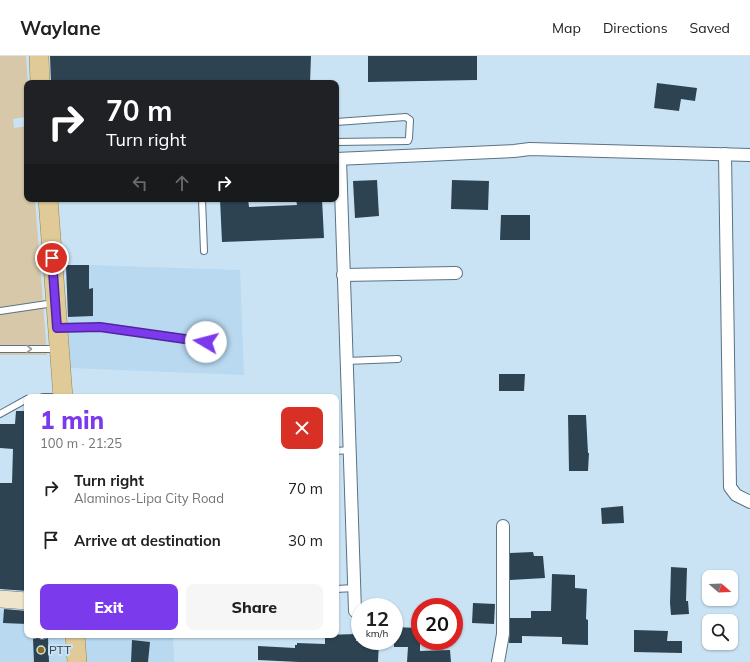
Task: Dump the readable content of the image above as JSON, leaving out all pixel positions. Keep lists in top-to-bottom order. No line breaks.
{"places":["PTT"],"north":"right","page":{"header":"Waylane","nav":["Map","Directions","Saved"],"turn":["70 m","Turn right"],"heading":["1 min","100 m · 21:25"],"list":[{"name":"Turn right","note":"Alaminos-Lipa City Road","value":"70 m"},{"name":"Arrive at destination","value":"30 m"}],"buttons":["Exit","Share"],"speed":"12 km/h","limit":"20"}}
